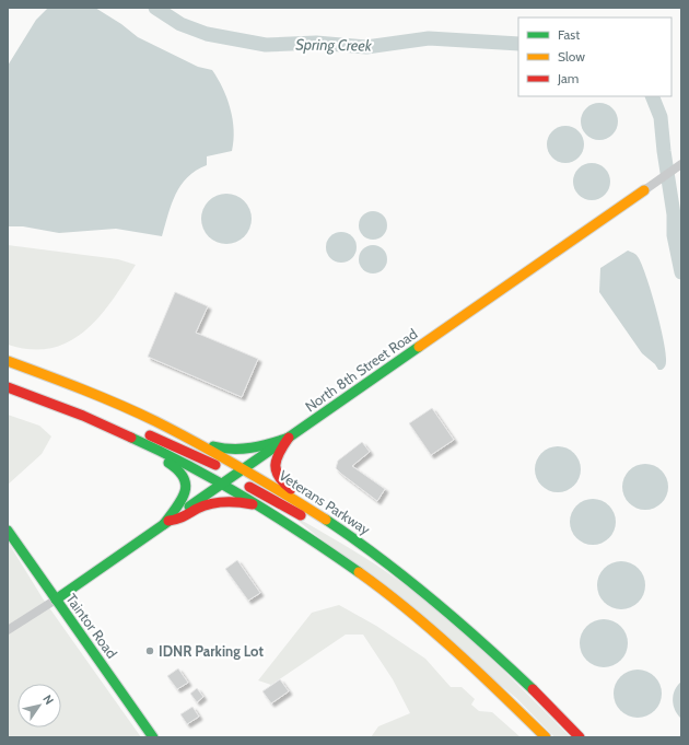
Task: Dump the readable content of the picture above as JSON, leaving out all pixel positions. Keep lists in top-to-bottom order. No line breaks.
{"streets":{"main road":["North 8th Street Road","Veterans Parkway","Taintor Road"]},"crossings":[["North 8th Street Road","Veterans Parkway"],["North 8th Street Road","Taintor Road"]],"water":["Spring Creek"],"places":["IDNR Parking Lot"],"legend":["Fast","Slow","Jam"],"north":"top right"}
